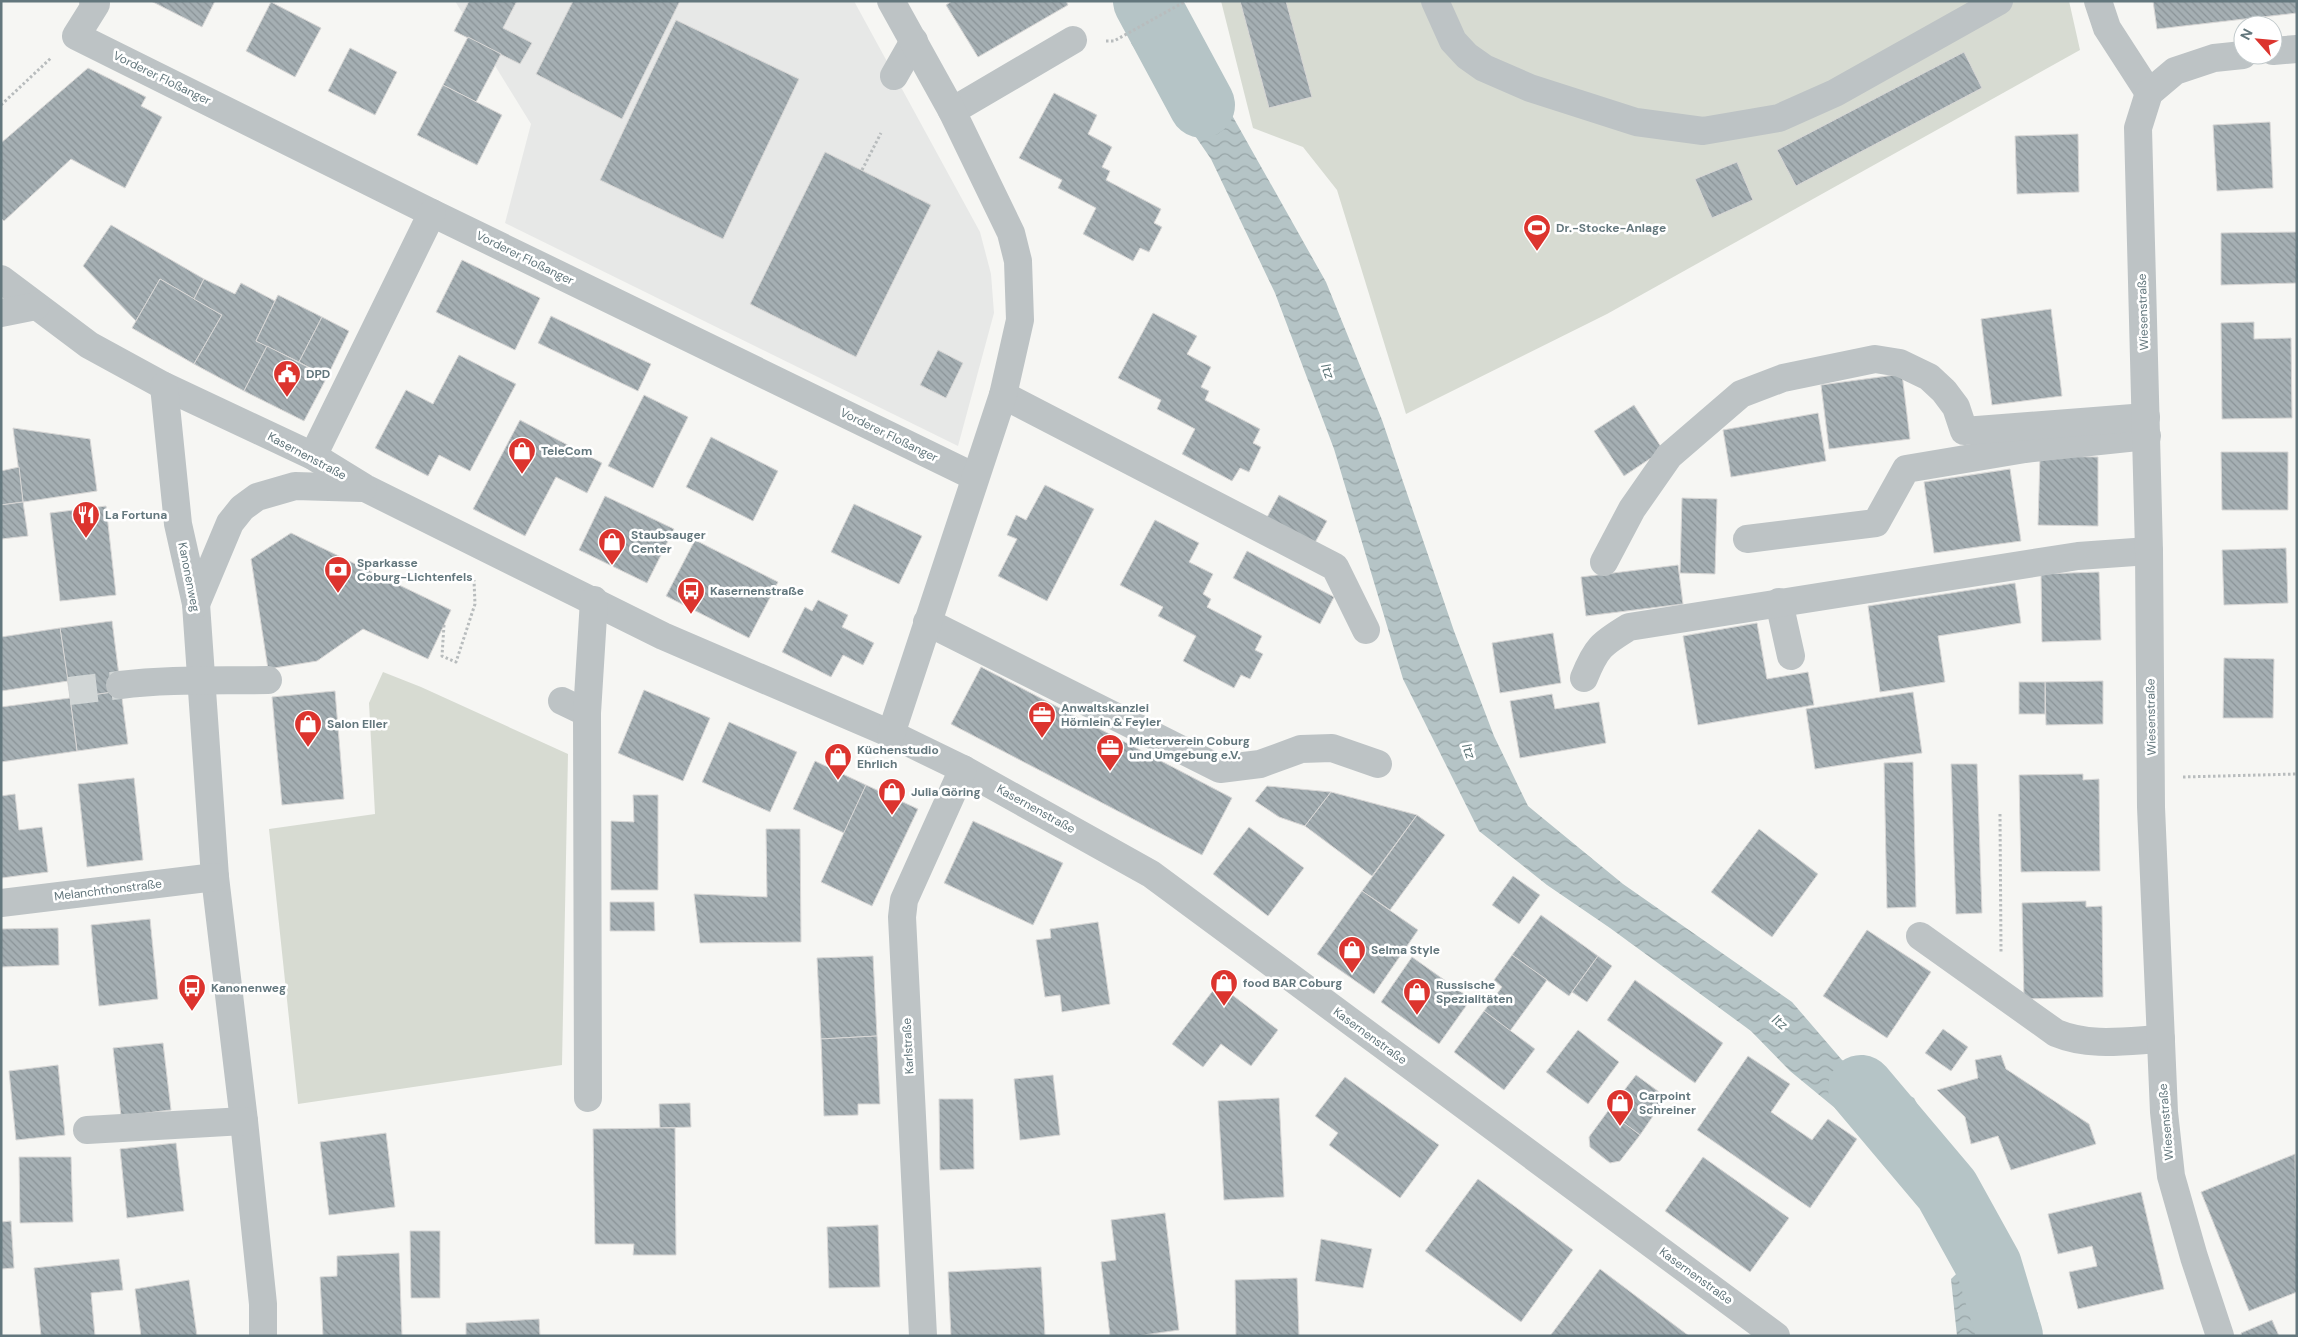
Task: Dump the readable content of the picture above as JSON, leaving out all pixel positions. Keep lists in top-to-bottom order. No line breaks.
{"streets":{"street":["Vorderer Floßanger","Wiesenstraße","Kasernenstraße","Kanonenweg","Melanchthonstraße","Karlstraße"]},"crossings":[["Kasernenstraße","Kanonenweg"],["Kasernenstraße","Karlstraße"],["Kanonenweg","Melanchthonstraße"]],"water":["Itz"],"places":{"sports":["Dr.-Stocke-Anlage"],"public building":["DPD"],"shop":["TeleCom","Staubsauger Center","Salon Eller","Küchenstudio Ehrlich","Julia Göring","Selma Style","food BAR Coburg","Russische Spezialitäten","Carpoint Schreiner"],"restaurant":["La Fortuna"],"bank":["Sparkasse Coburg-Lichtenfels"],"bus stop":["Kasernenstraße","Kanonenweg"],"office":["Anwaltskanzlei Hörnlein & Feyler","Mieterverein Coburg und Umgebung e.V."]},"north":"top left"}
